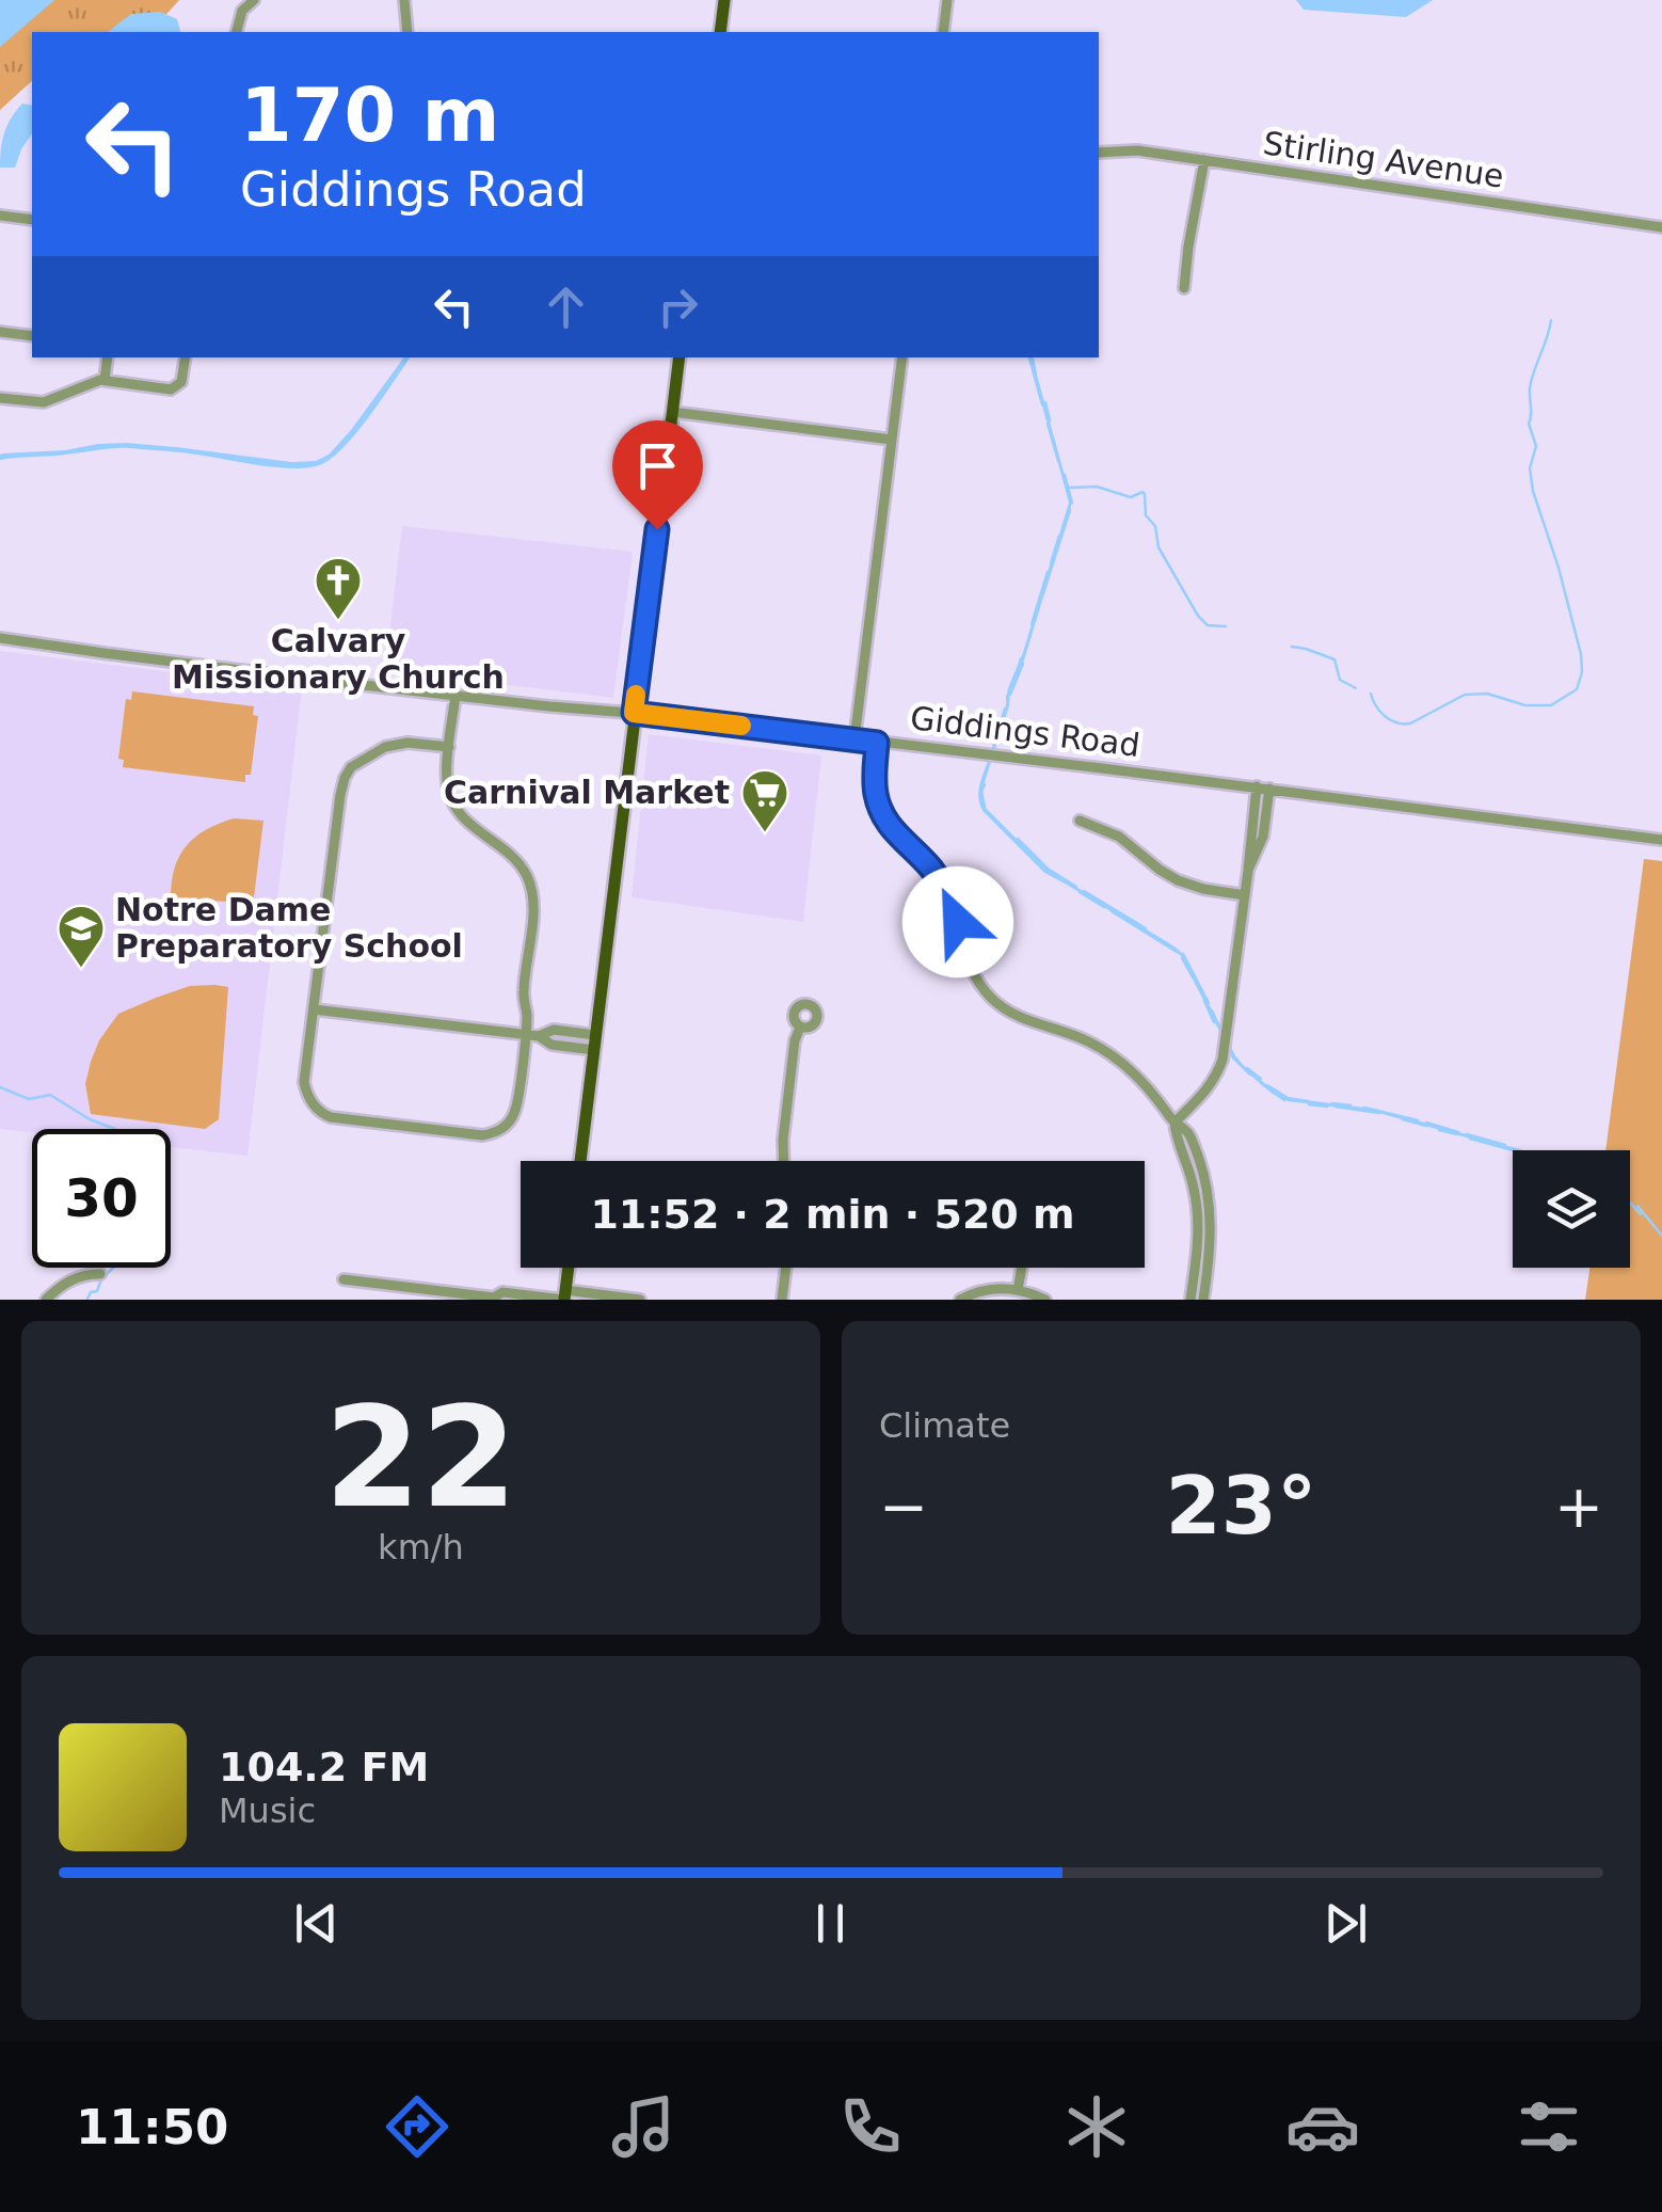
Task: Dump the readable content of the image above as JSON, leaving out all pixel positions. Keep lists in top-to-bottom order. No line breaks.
{"streets":{"street":["Stirling Avenue","Giddings Road"]},"places":{"church":["Calvary Missionary Church"],"supermarket":["Carnival Market"],"school or university":["Notre Dame Preparatory School"]},"page":{"turn":["170 m","Giddings Road"],"limit":"30","trip":"11:52 · 2 min · 520 m","tile":[["22","km/h"],"Climate"],"heat":["−","23°","+"],"song":["104.2 FM","Music"],"tabs":"11:50"}}
